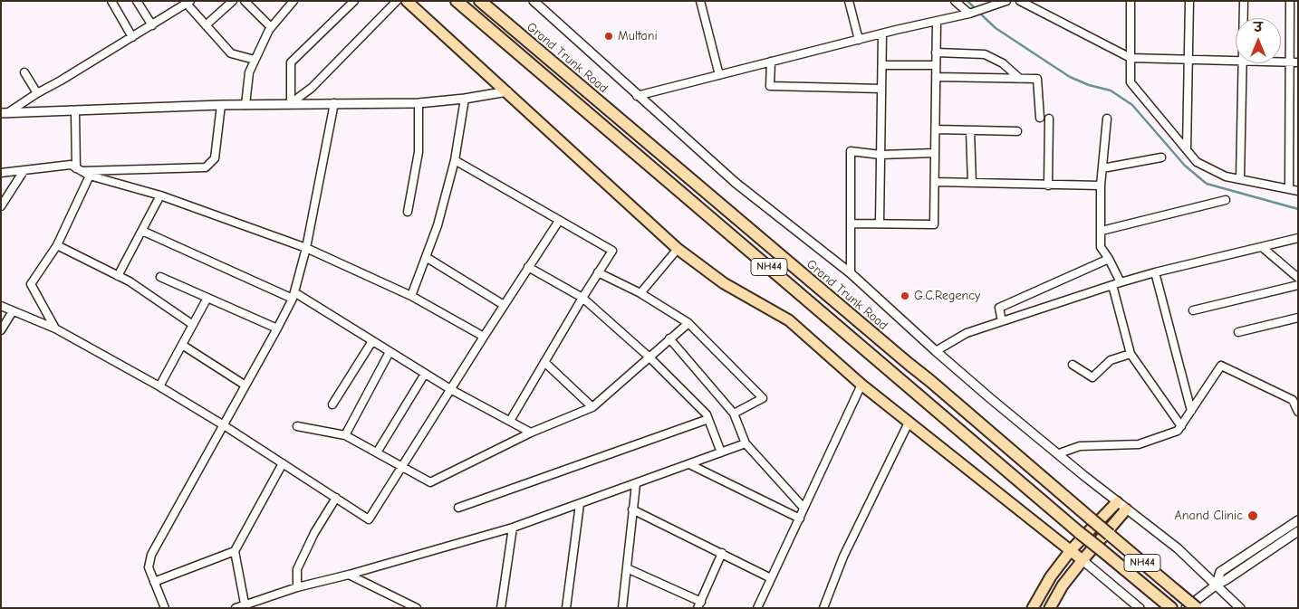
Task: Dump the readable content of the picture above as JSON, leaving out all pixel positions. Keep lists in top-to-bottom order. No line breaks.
{"streets":{"highway":["Grand Trunk Road","NH44"]},"places":["Multani","G.C.Regency","Anand Clinic"],"north":"top"}
